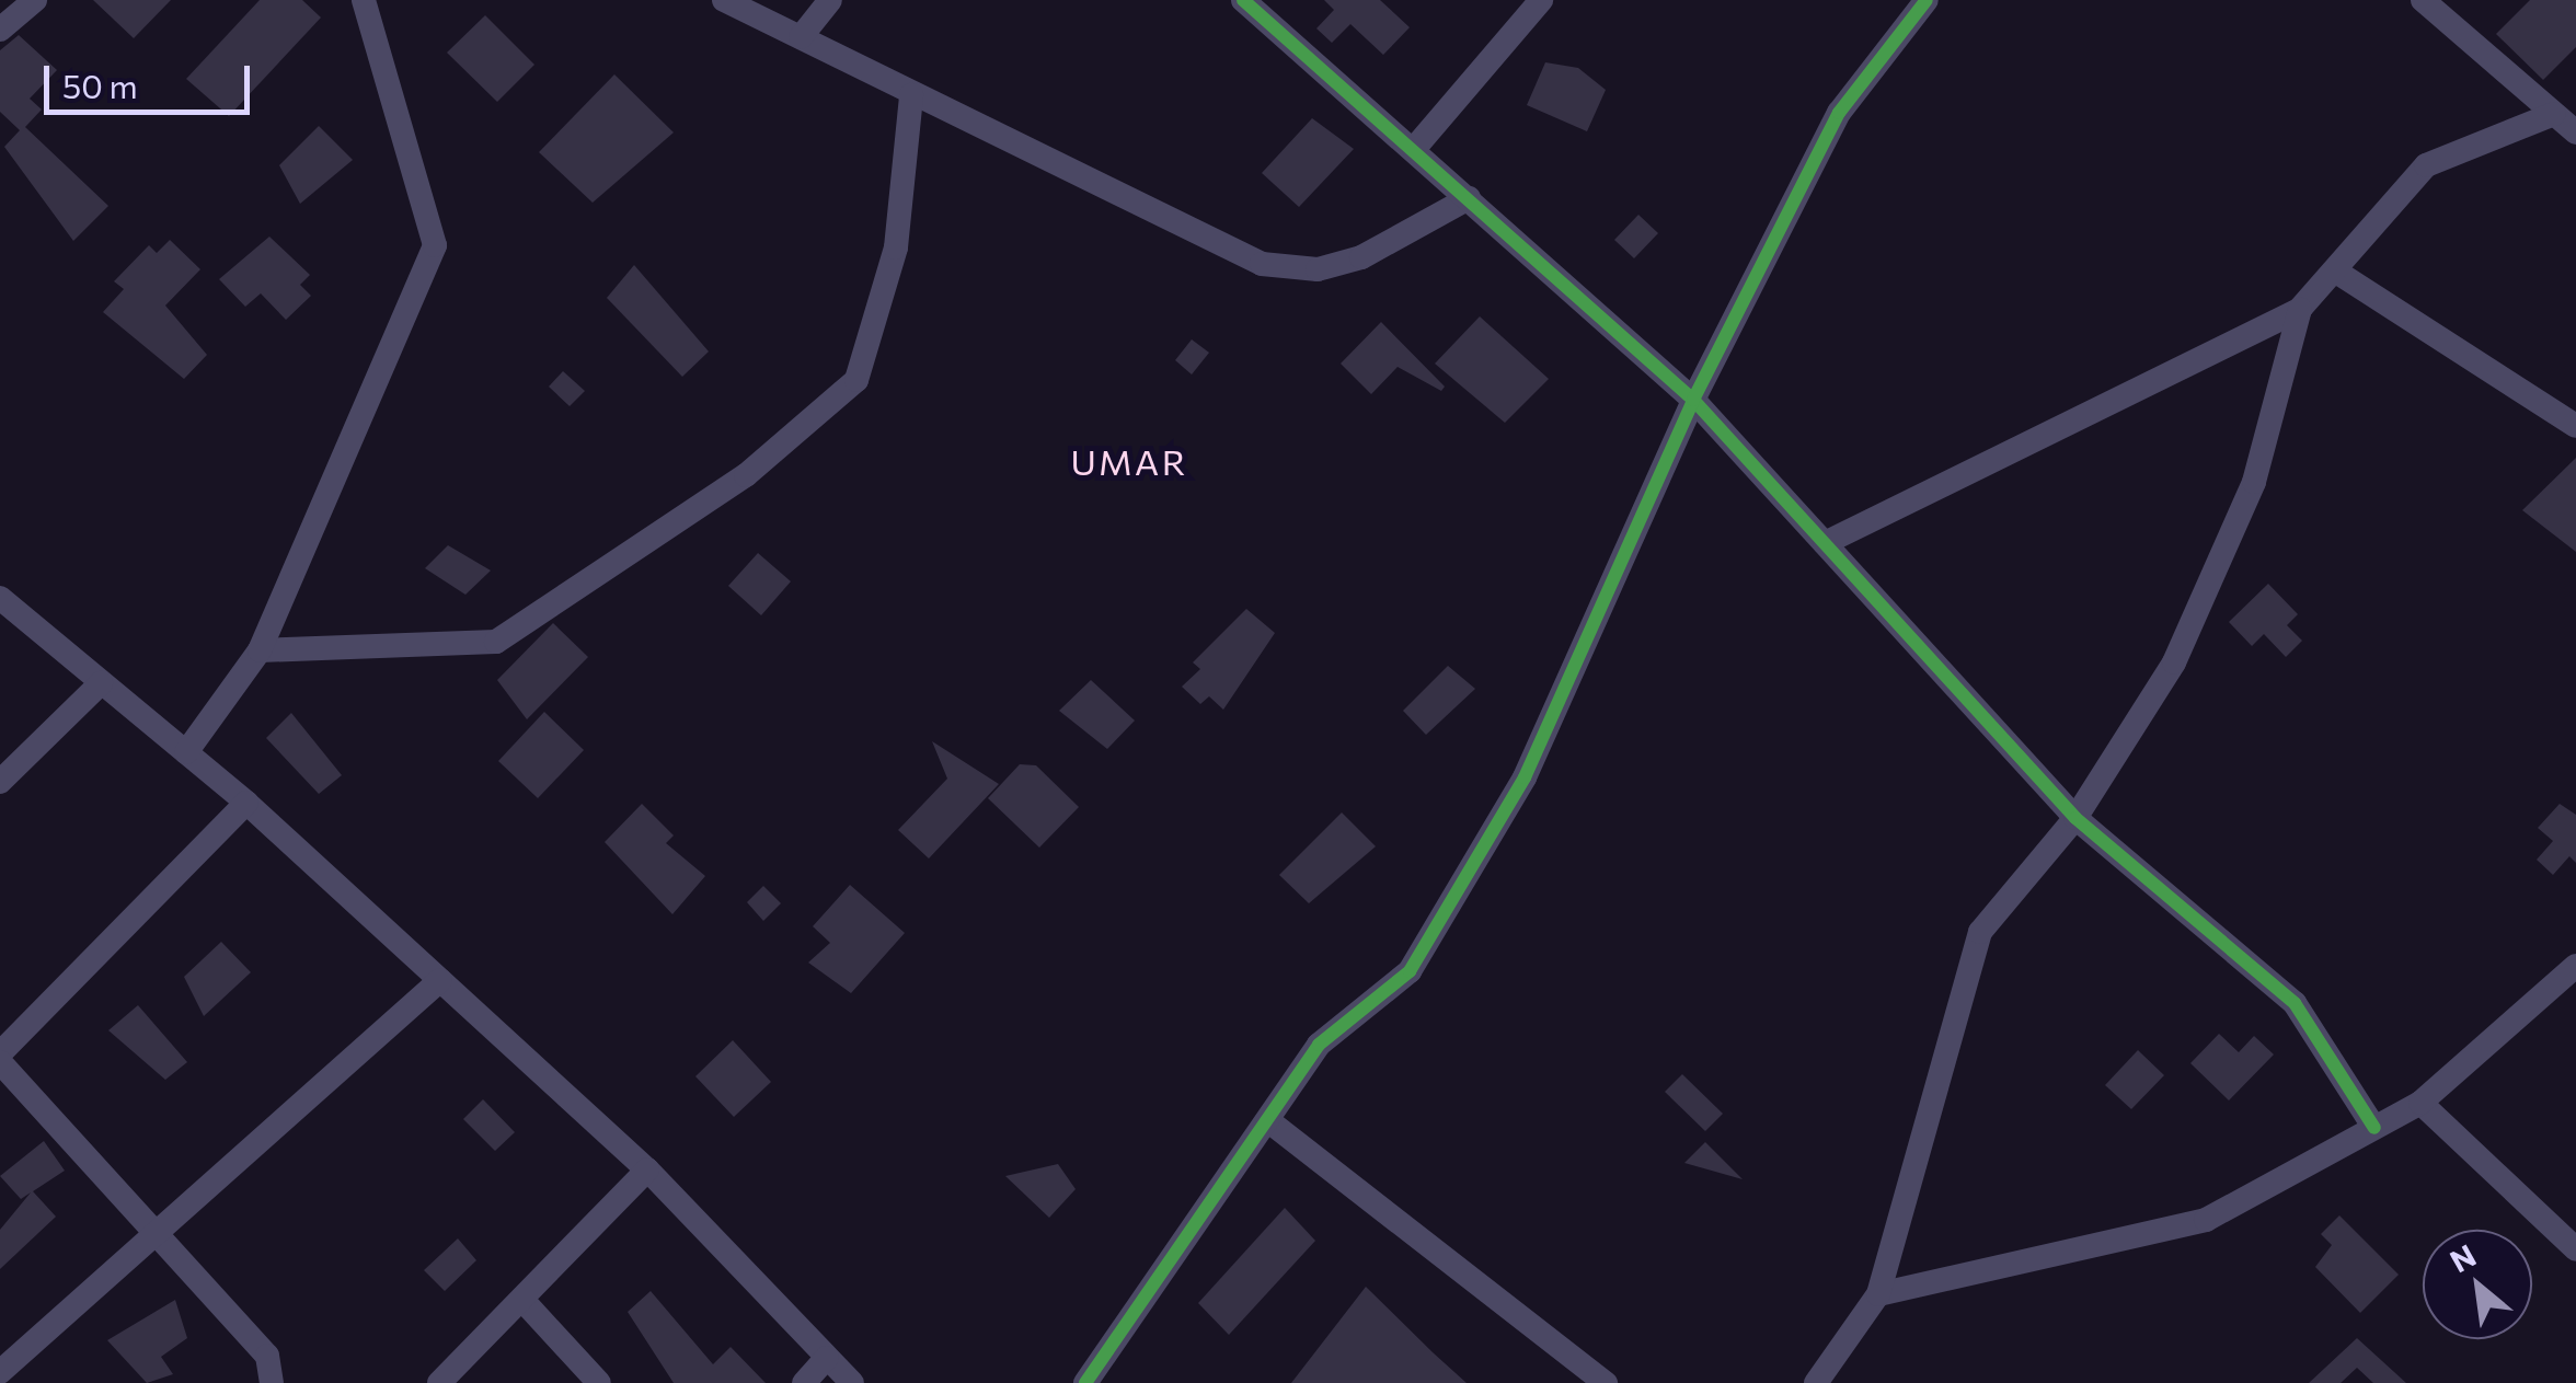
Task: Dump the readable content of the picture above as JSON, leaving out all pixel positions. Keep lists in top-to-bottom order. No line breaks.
{"districts":["UMAR"],"scale_bar":"50 m","north":"top left"}
